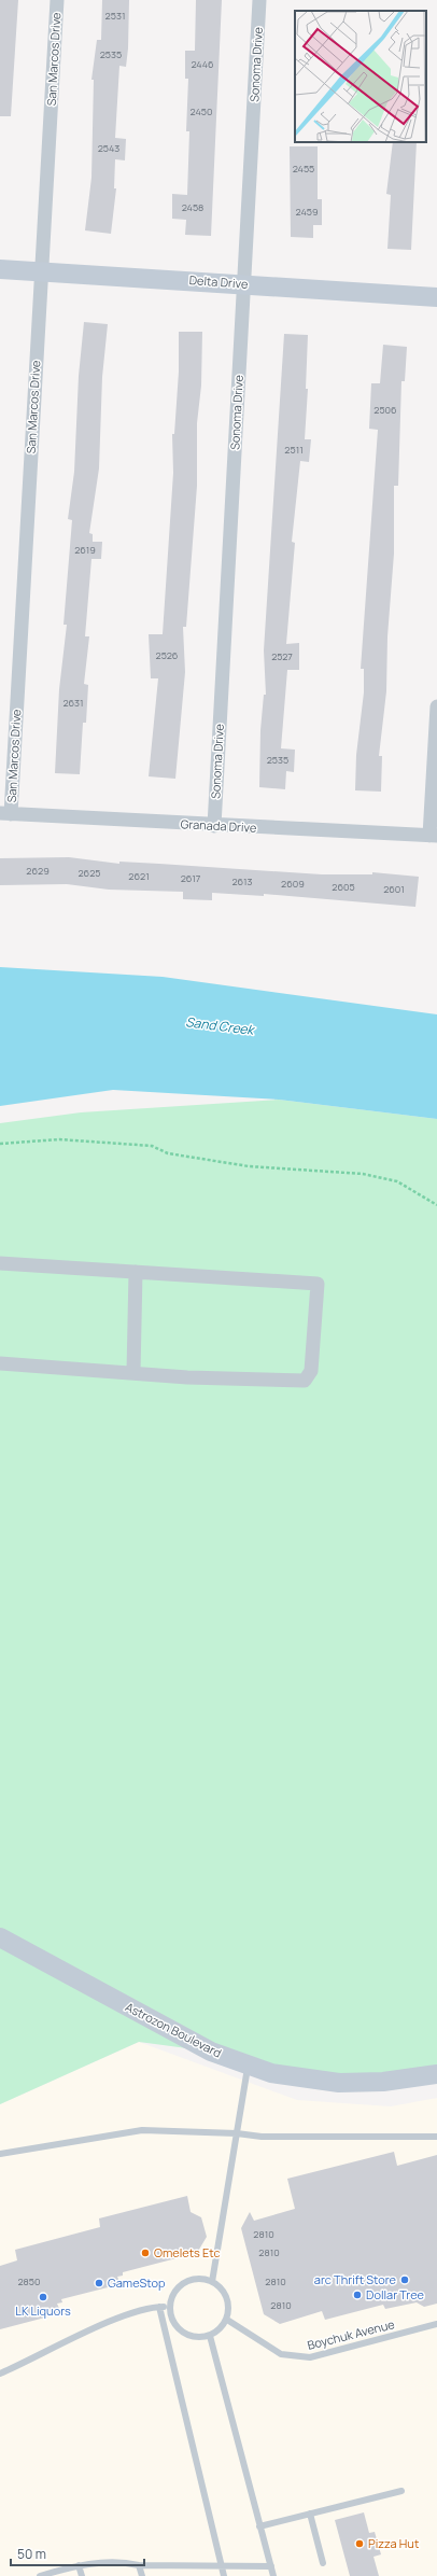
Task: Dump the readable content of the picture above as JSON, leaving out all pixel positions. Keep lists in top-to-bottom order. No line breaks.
{"streets":{"main road":["Delta Drive","Astrozon Boulevard"],"street":["San Marcos Drive","Sonoma Drive","Granada Drive"],"lane":["Boychuk Avenue"]},"crossings":[["San Marcos Drive","Delta Drive"],["San Marcos Drive","Granada Drive"],["Sonoma Drive","Delta Drive"],["Sonoma Drive","Granada Drive"]],"water":["Sand Creek"],"places":["Omelets Etc","arc Thrift Store","GameStop","Dollar Tree","LK Liquors","Pizza Hut"],"house_numbers":["2531","2535","2446","2450","2543","2455","2458","2459","2506","2511","2619","2526","2527","2631","2535","2629","2625","2621","2617","2613","2609","2605","2601","2810","2810","2850","2810","2810"],"scale_bar":"50 m"}
